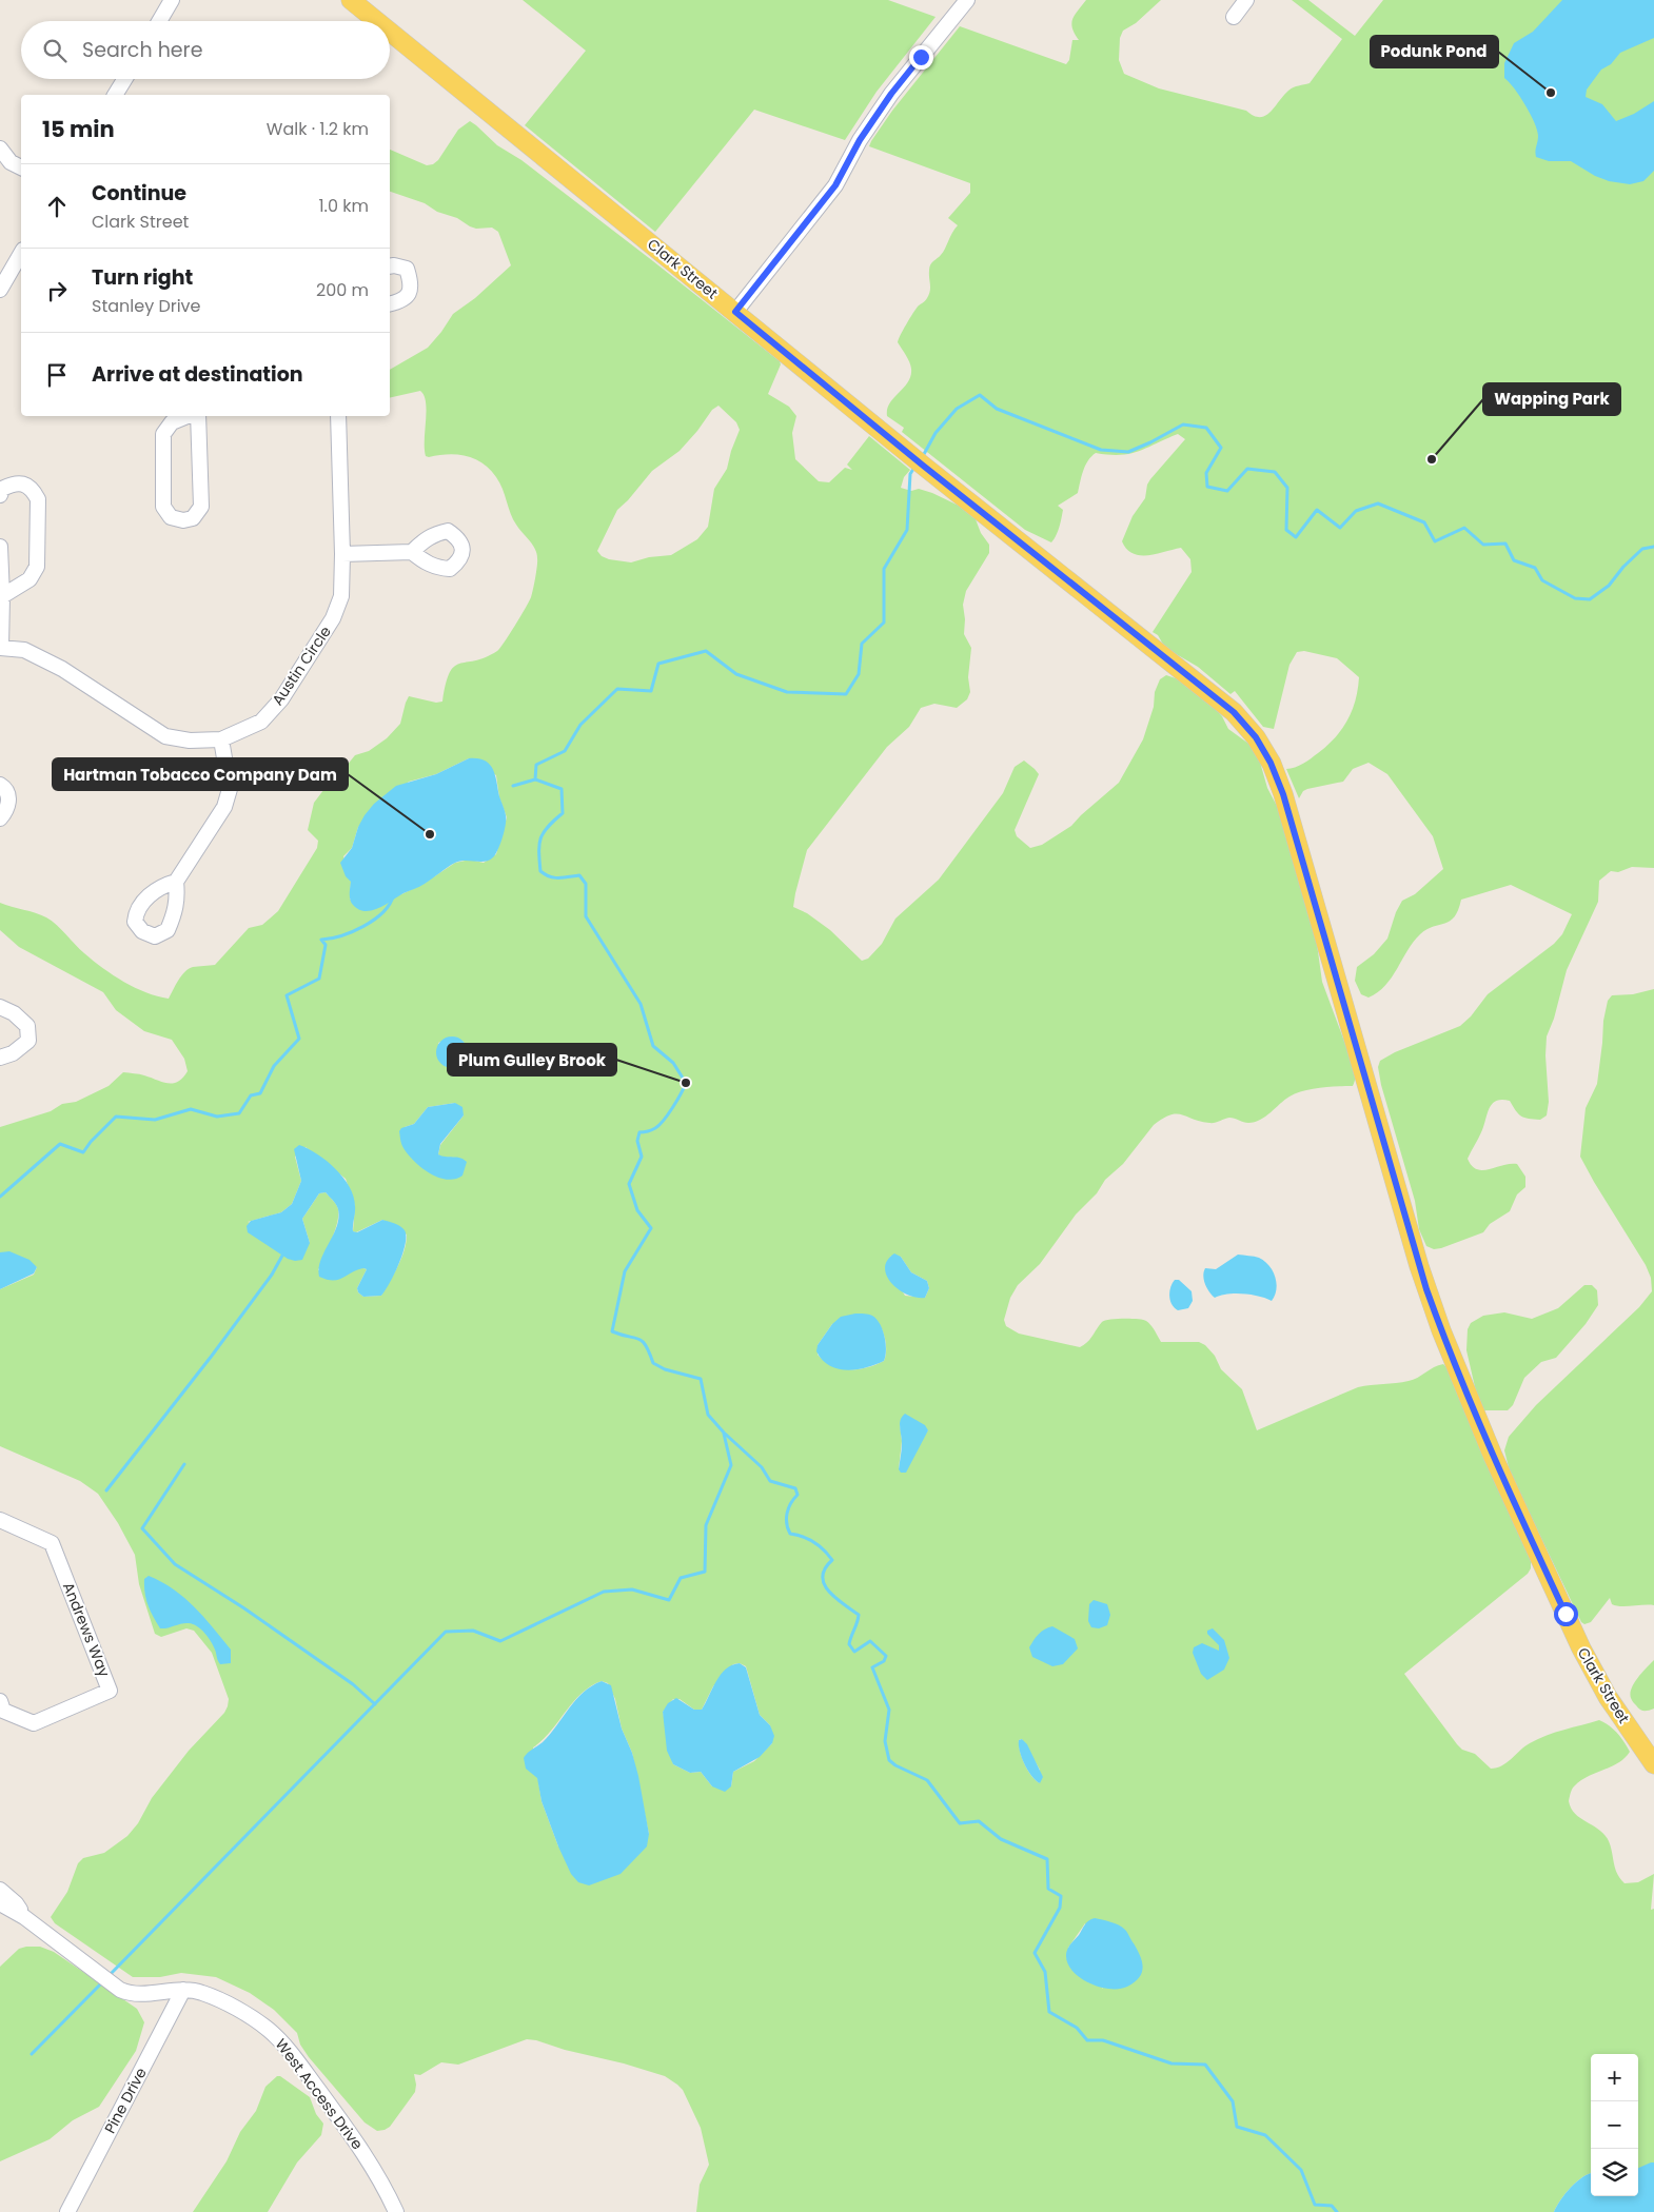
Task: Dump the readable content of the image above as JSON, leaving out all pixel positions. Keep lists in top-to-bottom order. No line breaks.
{"streets":{"main road":["Clark Street"],"street":["Austin Circle","Andrews Way","West Access Drive","Pine Drive"]},"crossings":[["West Access Drive","Pine Drive"]],"places":["Podunk Pond","Wapping Park","Hartman Tobacco Company Dam","Plum Gulley Brook"],"page":{"search":"Search here","heading":["15 min","Walk · 1.2 km"],"list":[["Continue","Clark Street","1.0 km"],["Turn right","Stanley Drive","200 m"],"Arrive at destination"],"map_buttons":["+","−"]}}
